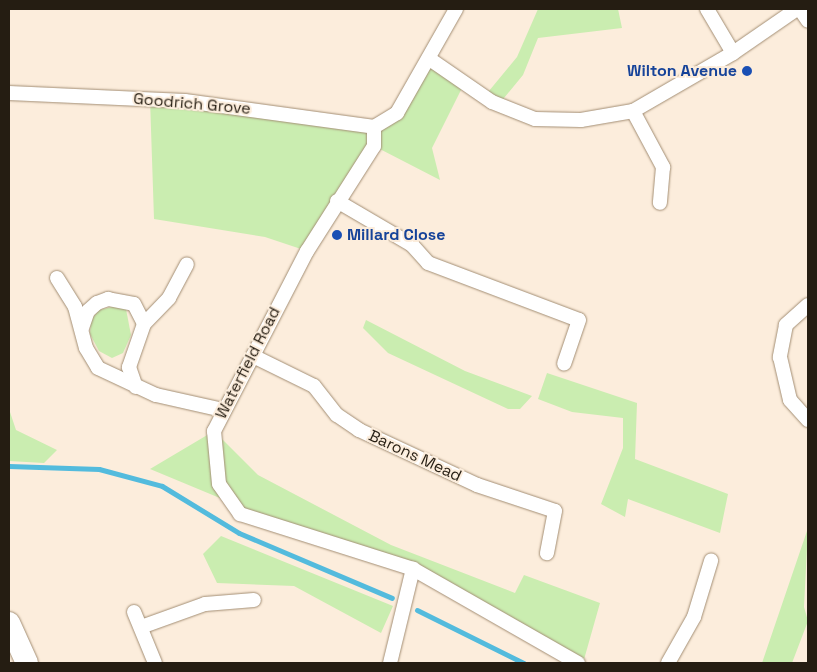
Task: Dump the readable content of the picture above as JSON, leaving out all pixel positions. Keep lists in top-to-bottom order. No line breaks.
{"streets":{"street":["Goodrich Grove","Waterfield Road","Barons Mead"]},"crossings":[["Goodrich Grove","Waterfield Road"],["Waterfield Road","Barons Mead"]],"places":["Wilton Avenue","Millard Close"]}
